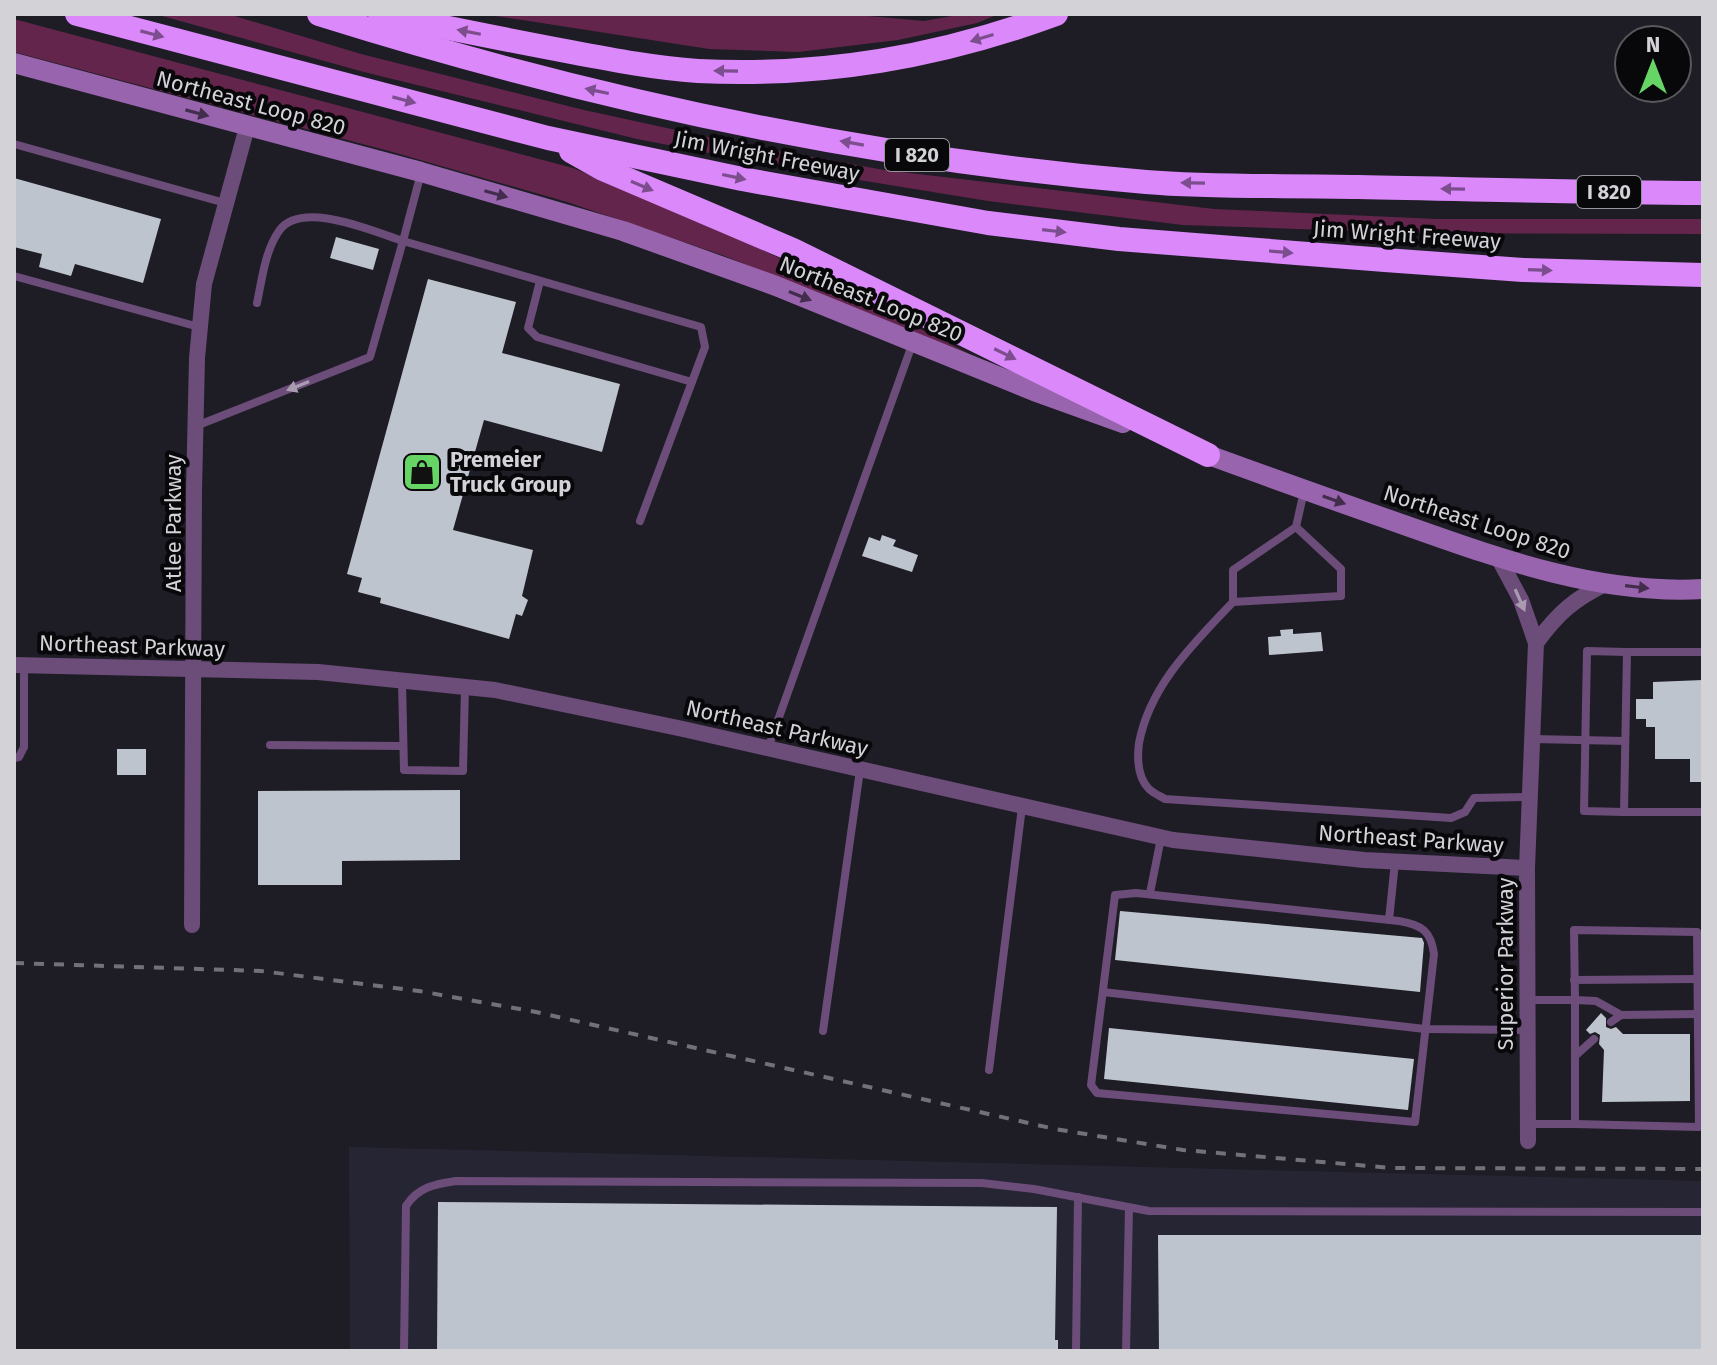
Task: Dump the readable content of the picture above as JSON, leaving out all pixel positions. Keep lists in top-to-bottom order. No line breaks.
{"streets":{"highway":["I 820","Jim Wright Freeway"],"main road":["Northeast Loop 820"],"street":["Atlee Parkway","Northeast Parkway","Superior Parkway"]},"crossings":[["Northeast Loop 820","Atlee Parkway"],["Atlee Parkway","Northeast Parkway"],["Northeast Parkway","Superior Parkway"]],"one_way":["Northeast Loop 820"],"places":{"shop":["Premeier Truck Group"]},"north":"top"}
